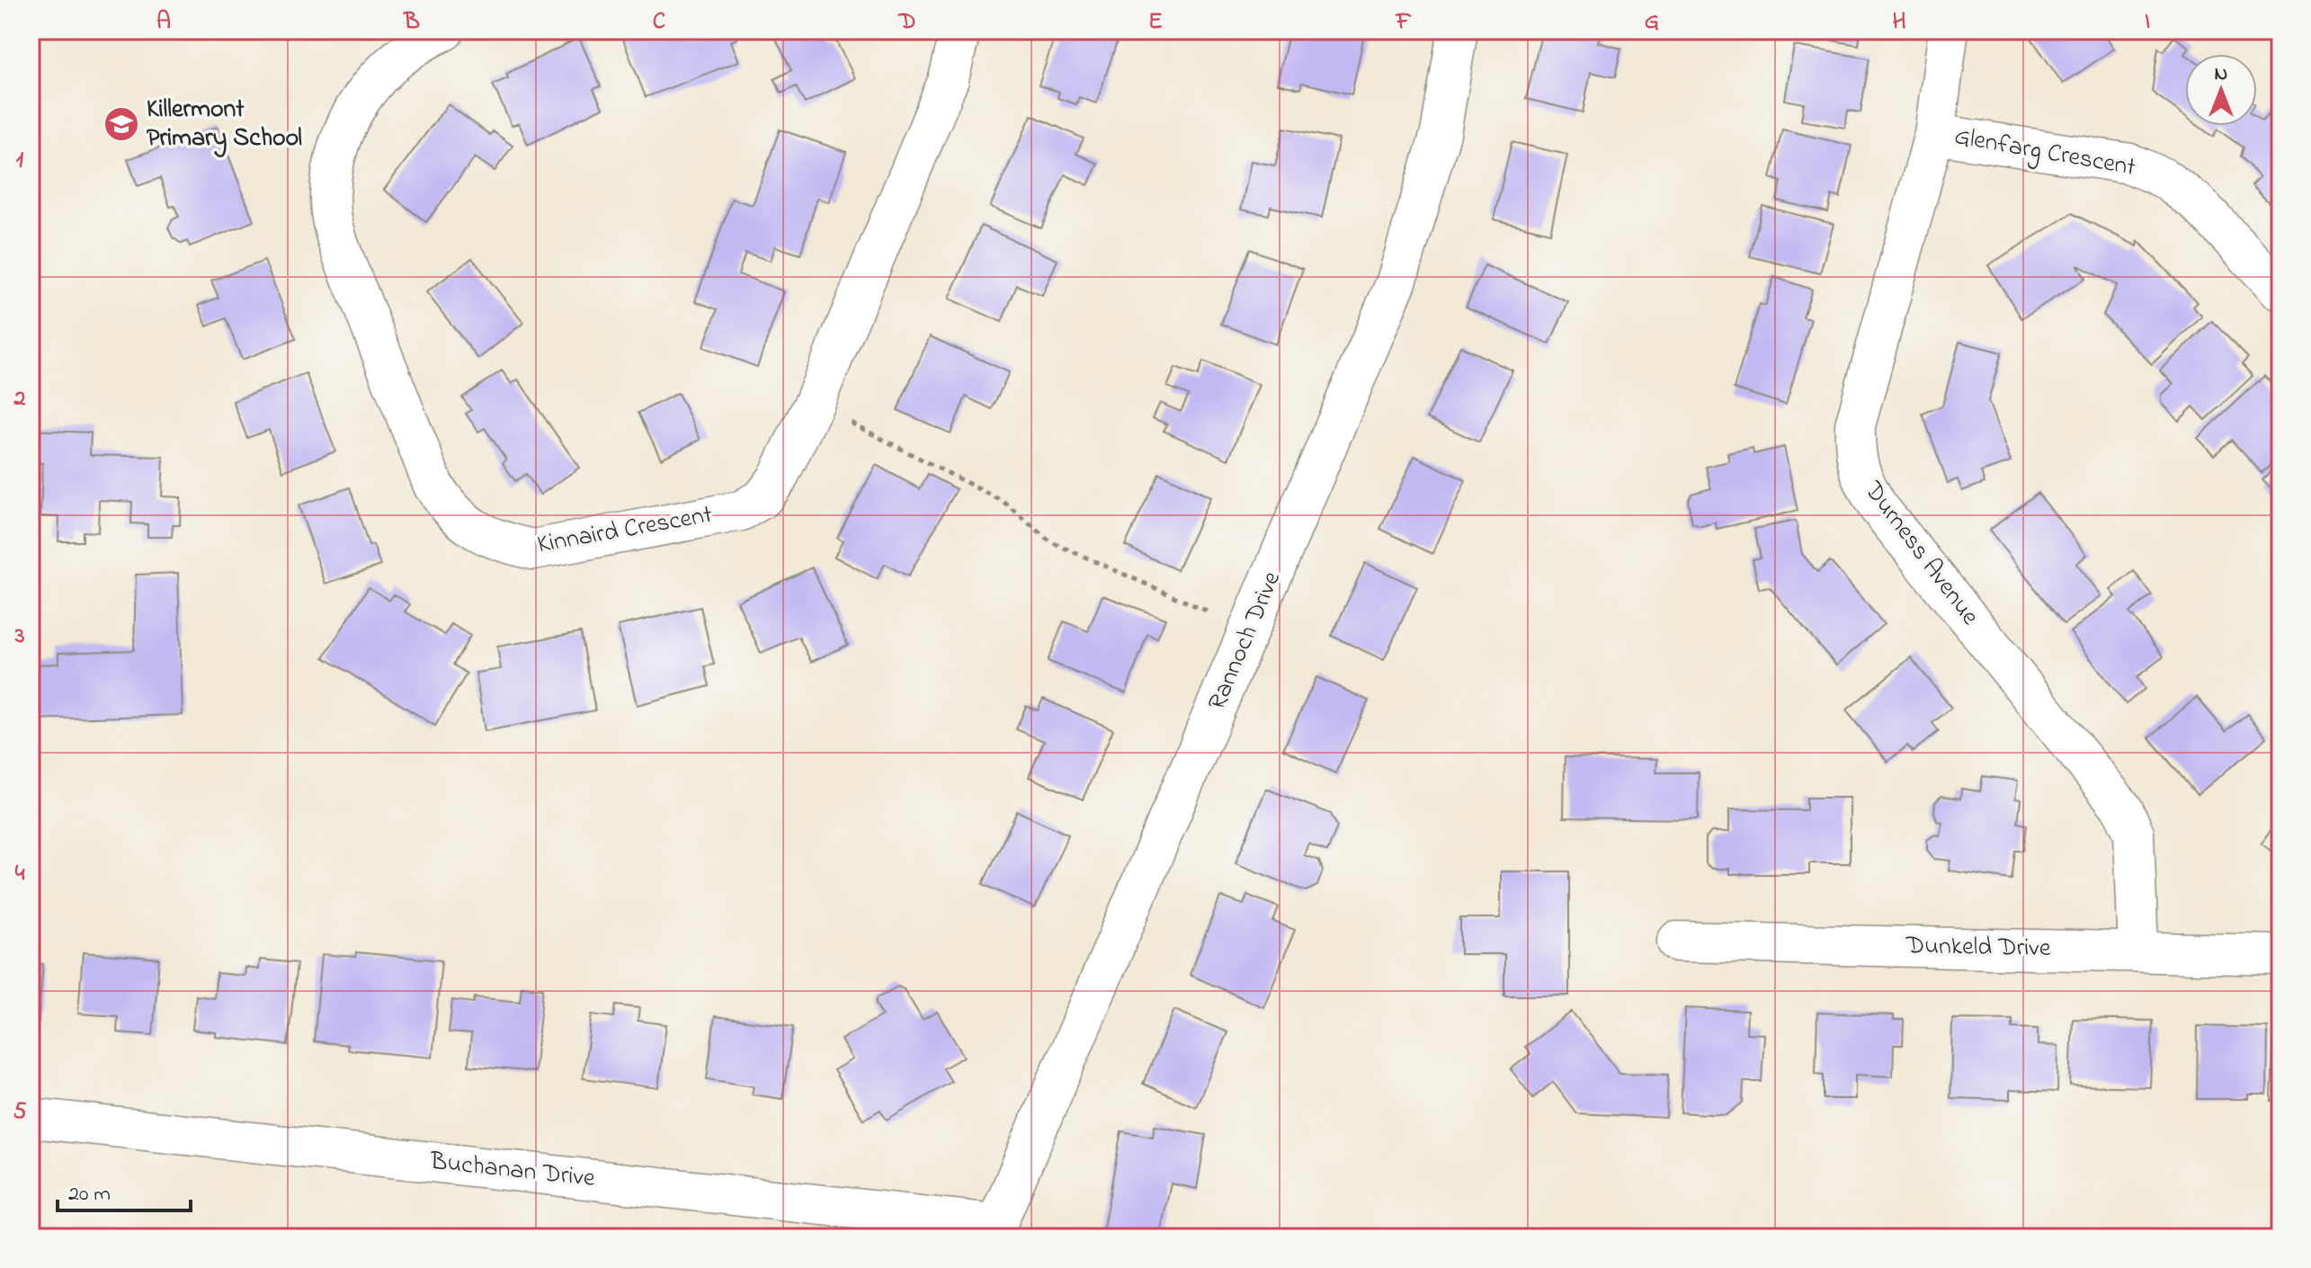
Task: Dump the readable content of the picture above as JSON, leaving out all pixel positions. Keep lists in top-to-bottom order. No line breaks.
{"streets":{"street":["Glenfarg Crescent","Kinnaird Crescent","Durness Avenue","Rannoch Drive","Dunkeld Drive","Buchanan Drive"]},"crossings":[["Glenfarg Crescent","Durness Avenue"],["Durness Avenue","Dunkeld Drive"],["Rannoch Drive","Buchanan Drive"]],"places":{"school or university":["Killermont Primary School"]},"scale_bar":"20 m","north":"top","grid":{"columns":["A","B","C","D","E","F","G","H","I"],"rows":["1","2","3","4","5"]}}
